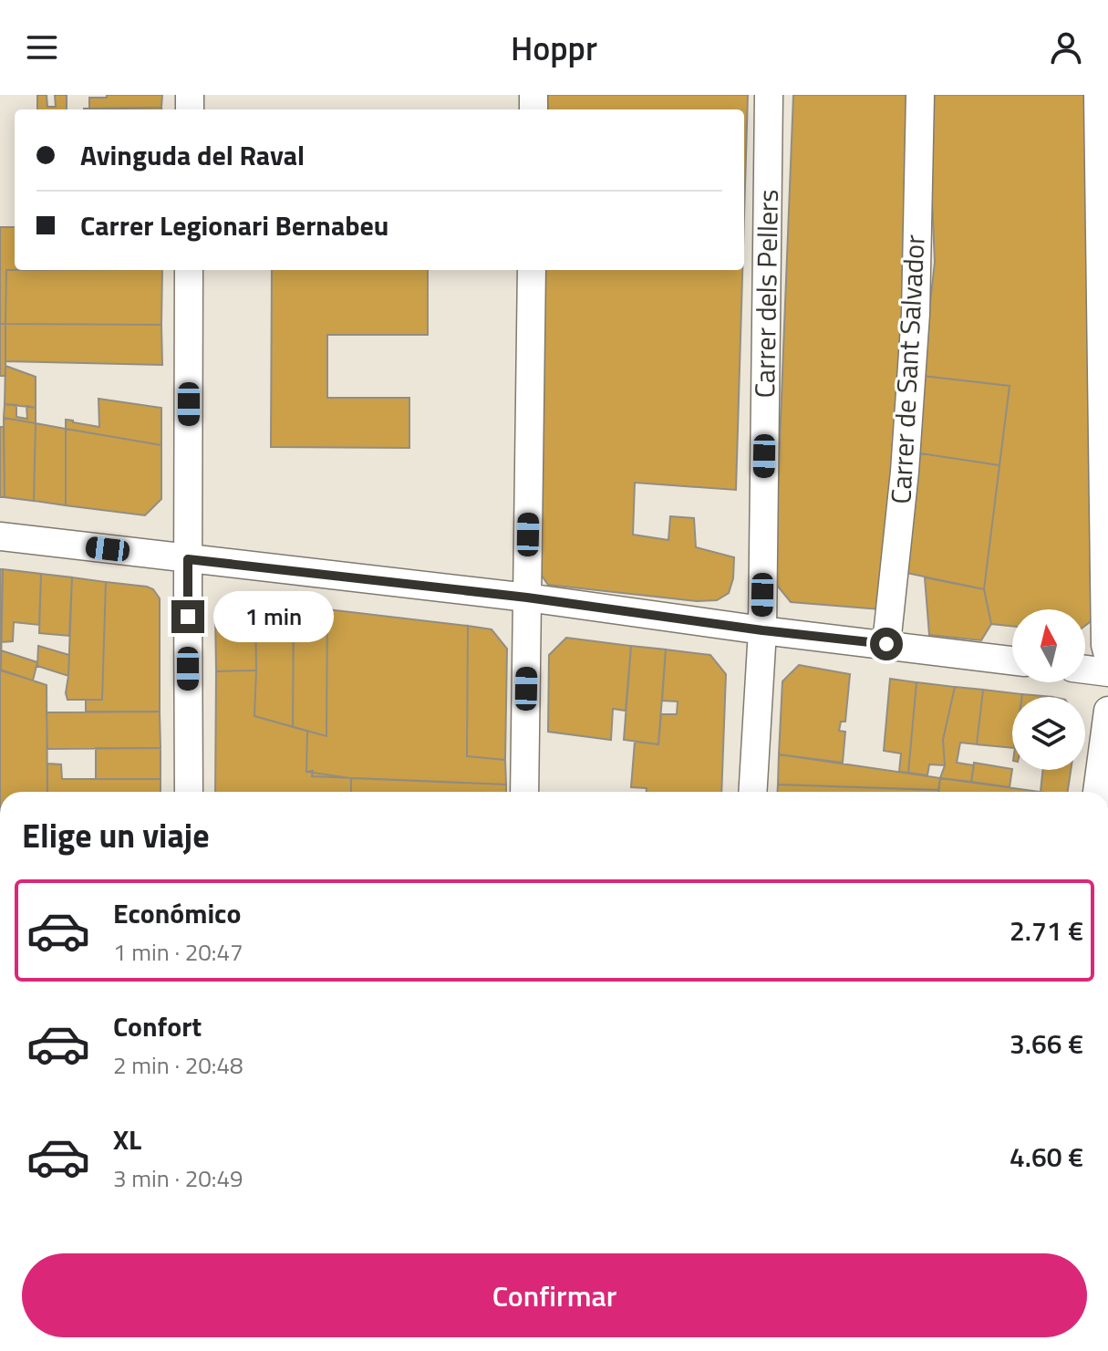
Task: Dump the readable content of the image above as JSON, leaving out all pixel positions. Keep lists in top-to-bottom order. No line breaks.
{"streets":{"street":["Carrer dels Pellers","Carrer de Sant Salvador"]},"north":"top","page":{"header":"Hoppr","banner":["Avinguda del Raval","Carrer Legionari Bernabeu"],"bubble":"1 min","heading":"Elige un viaje","list":[{"name":"Económico","note":"1 min · 20:47","value":"2.71 €"},{"name":"Confort","note":"2 min · 20:48","value":"3.66 €"},{"name":"XL","note":"3 min · 20:49","value":"4.60 €"}],"buttons":"Confirmar"}}
